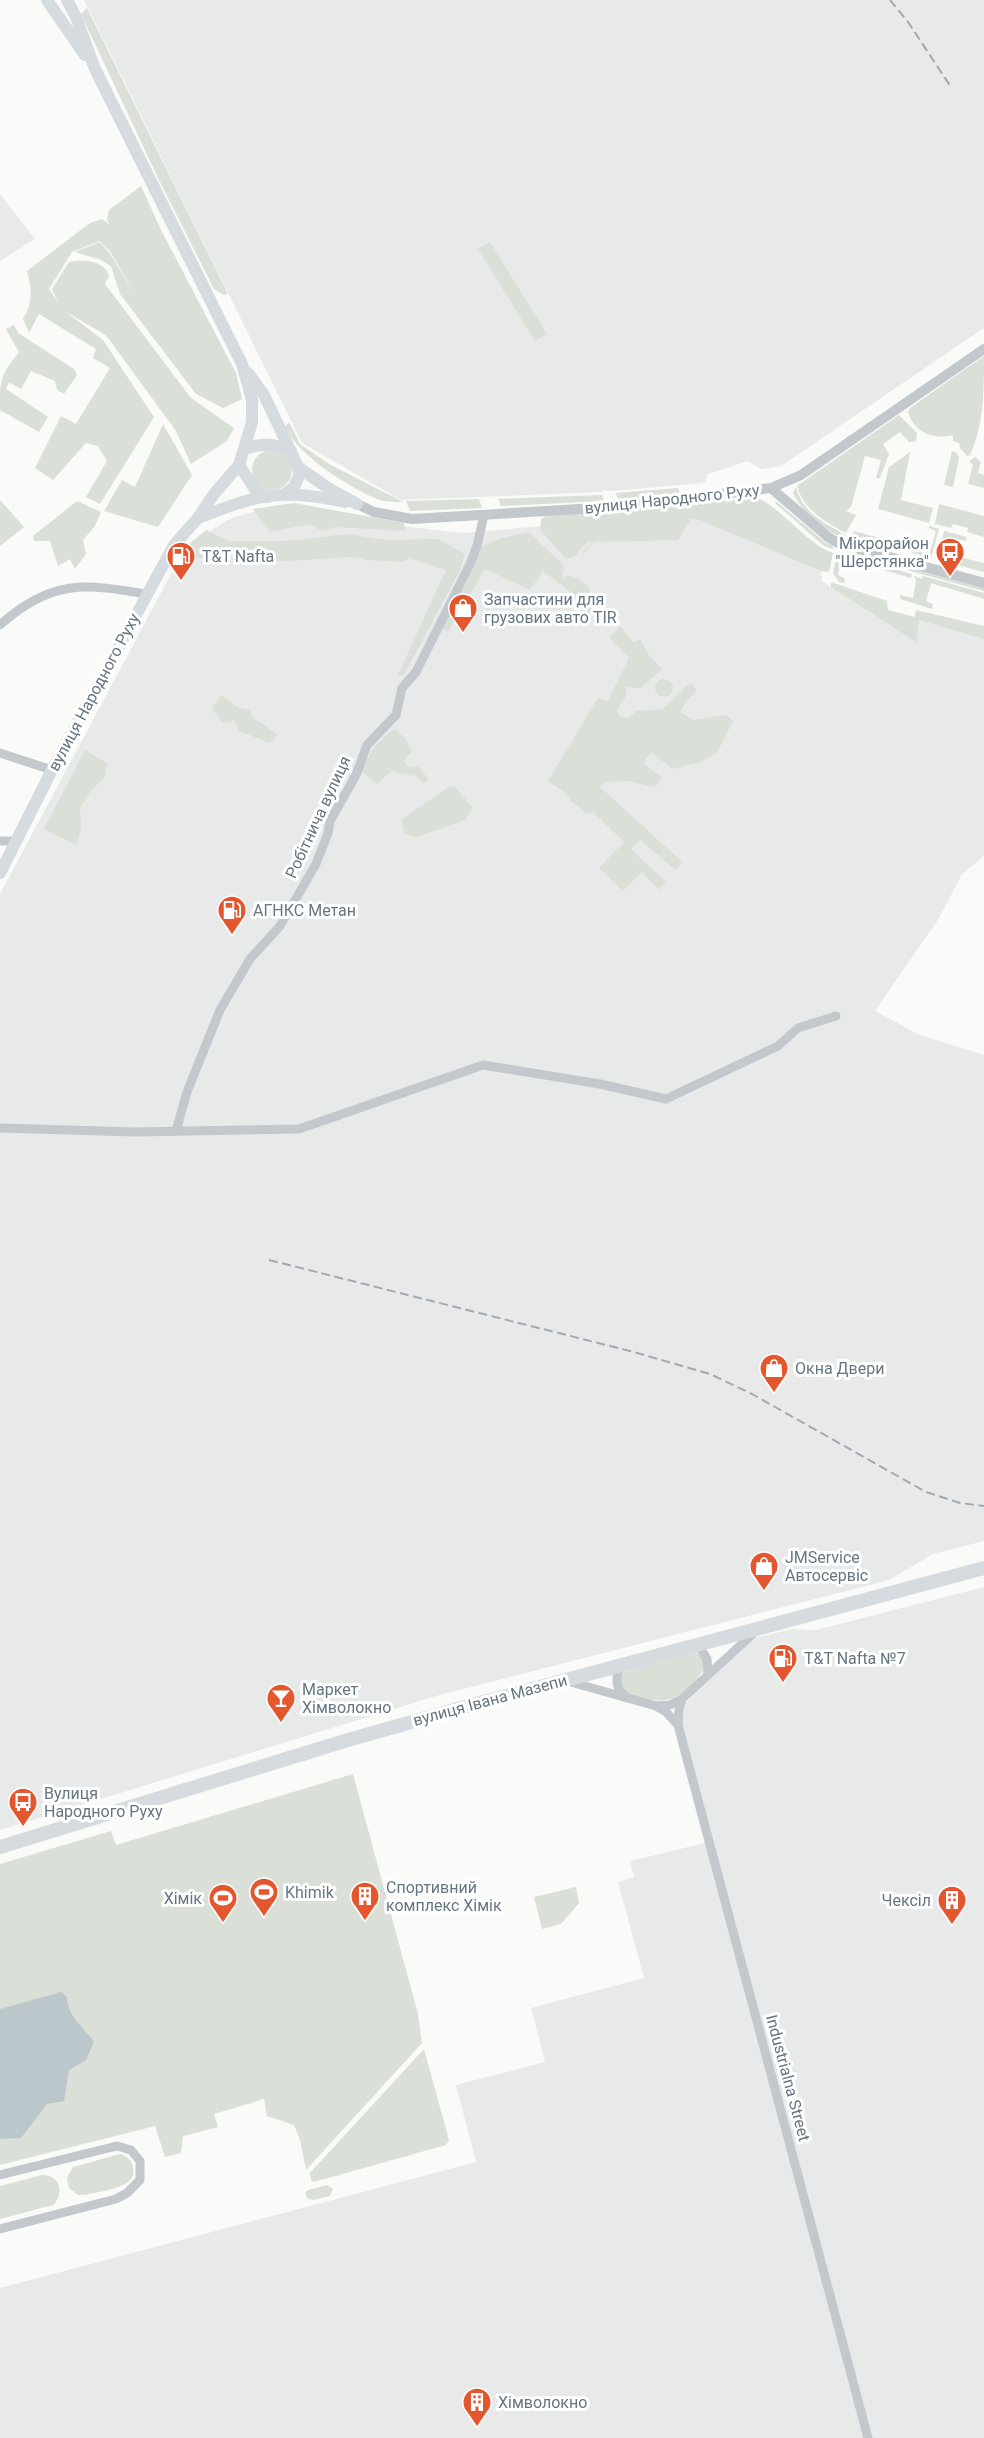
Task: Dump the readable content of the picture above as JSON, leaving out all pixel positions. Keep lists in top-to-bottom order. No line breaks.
{"streets":{"main road":["вулиця Народного Руху","вулиця Івана Мазепи"],"street":["Робітнича вулиця","Industrialna Street"]},"crossings":[["вулиця Народного Руху","Робітнича вулиця"]],"places":{"bus stop":["Мікрорайон \"Шерстянка\"","Вулиця Народного Руху"],"fuel station":["T&T Nafta","АГНКС Метан","T&T Nafta №7"],"shop":["Запчастини для грузових авто TIR","Окна Двери","JMService Автосервіс"],"bar":["Маркет Хімволокно"],"sports":["Khimik","Хімік"],"building":["Спортивний комплекс Хімік","Чексіл","Хімволокно"]}}
